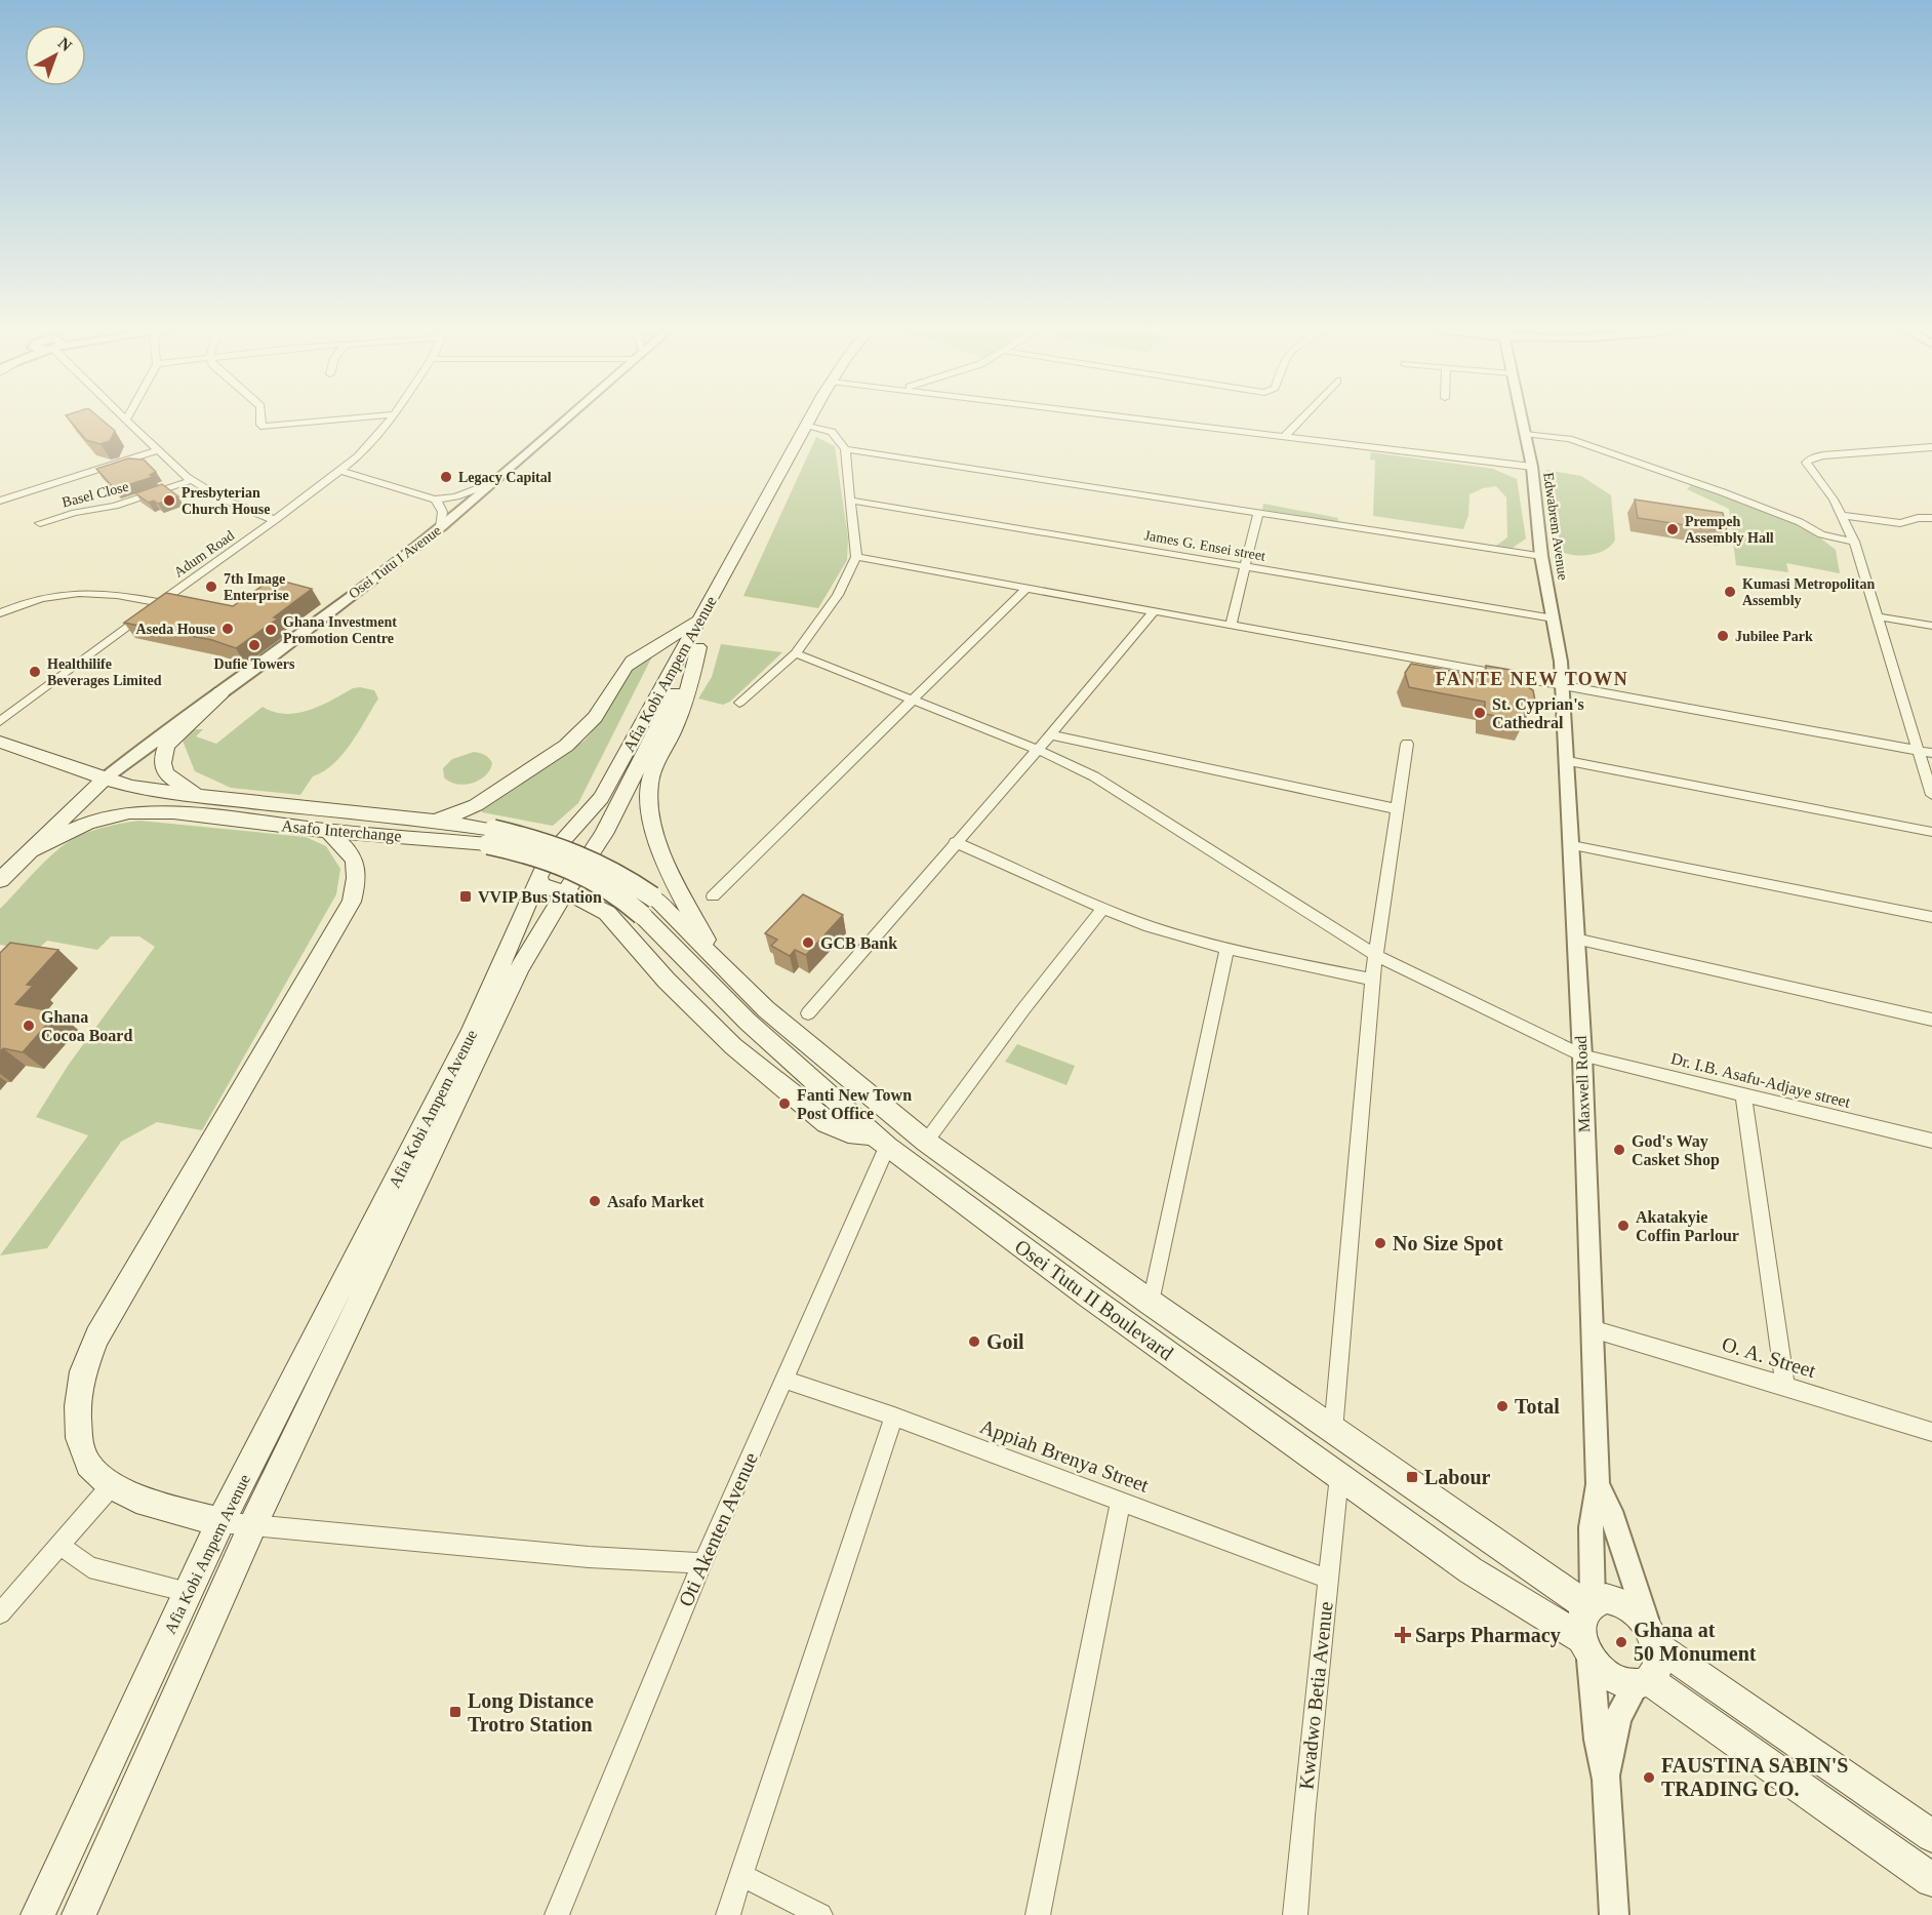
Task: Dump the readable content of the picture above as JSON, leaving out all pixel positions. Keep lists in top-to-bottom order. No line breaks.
{"streets":{"main road":["Osei Tutu I Avenue","Afia Kobi Ampem Avenue","Asafo Interchange","Osei Tutu II Boulevard"],"street":["Basel Close","Edwabrem Avenue","James G. Ensei street","Adum Road","Dr. I.B. Asafu-Adjaye street","Maxwell Road","O. A. Street","Appiah Brenya Street","Oti Akenten Avenue","Kwadwo Betia Avenue"]},"crossings":[["Edwabrem Avenue","James G. Ensei street"],["Edwabrem Avenue","Maxwell Road"],["Osei Tutu I Avenue","Asafo Interchange"],["Asafo Interchange","Osei Tutu II Boulevard"],["Dr. I.B. Asafu-Adjaye street","Maxwell Road"],["Maxwell Road","Osei Tutu II Boulevard"],["Maxwell Road","O. A. Street"],["Osei Tutu II Boulevard","Oti Akenten Avenue"],["Osei Tutu II Boulevard","Kwadwo Betia Avenue"],["Appiah Brenya Street","Oti Akenten Avenue"],["Appiah Brenya Street","Kwadwo Betia Avenue"]],"districts":["FANTE NEW TOWN"],"places":{"other":["Legacy Capital","Presbyterian Church House","Prempeh Assembly Hall","7th Image Enterprise","Kumasi Metropolitan Assembly","Aseda House","Ghana Investment Promotion Centre","Jubilee Park","Dufie Towers","Healthilife Beverages Limited","St. Cyprian's Cathedral","GCB Bank","Ghana Cocoa Board","Fanti New Town Post Office","God's Way Casket Shop","Asafo Market","Akatakyie Coffin Parlour","No Size Spot","Goil","Total","Ghana at 50 Monument","FAUSTINA SABIN'S TRADING CO."],"transit":["VVIP Bus Station","Labour","Long Distance Trotro Station"],"health":["Sarps Pharmacy"]},"north":"top right"}
